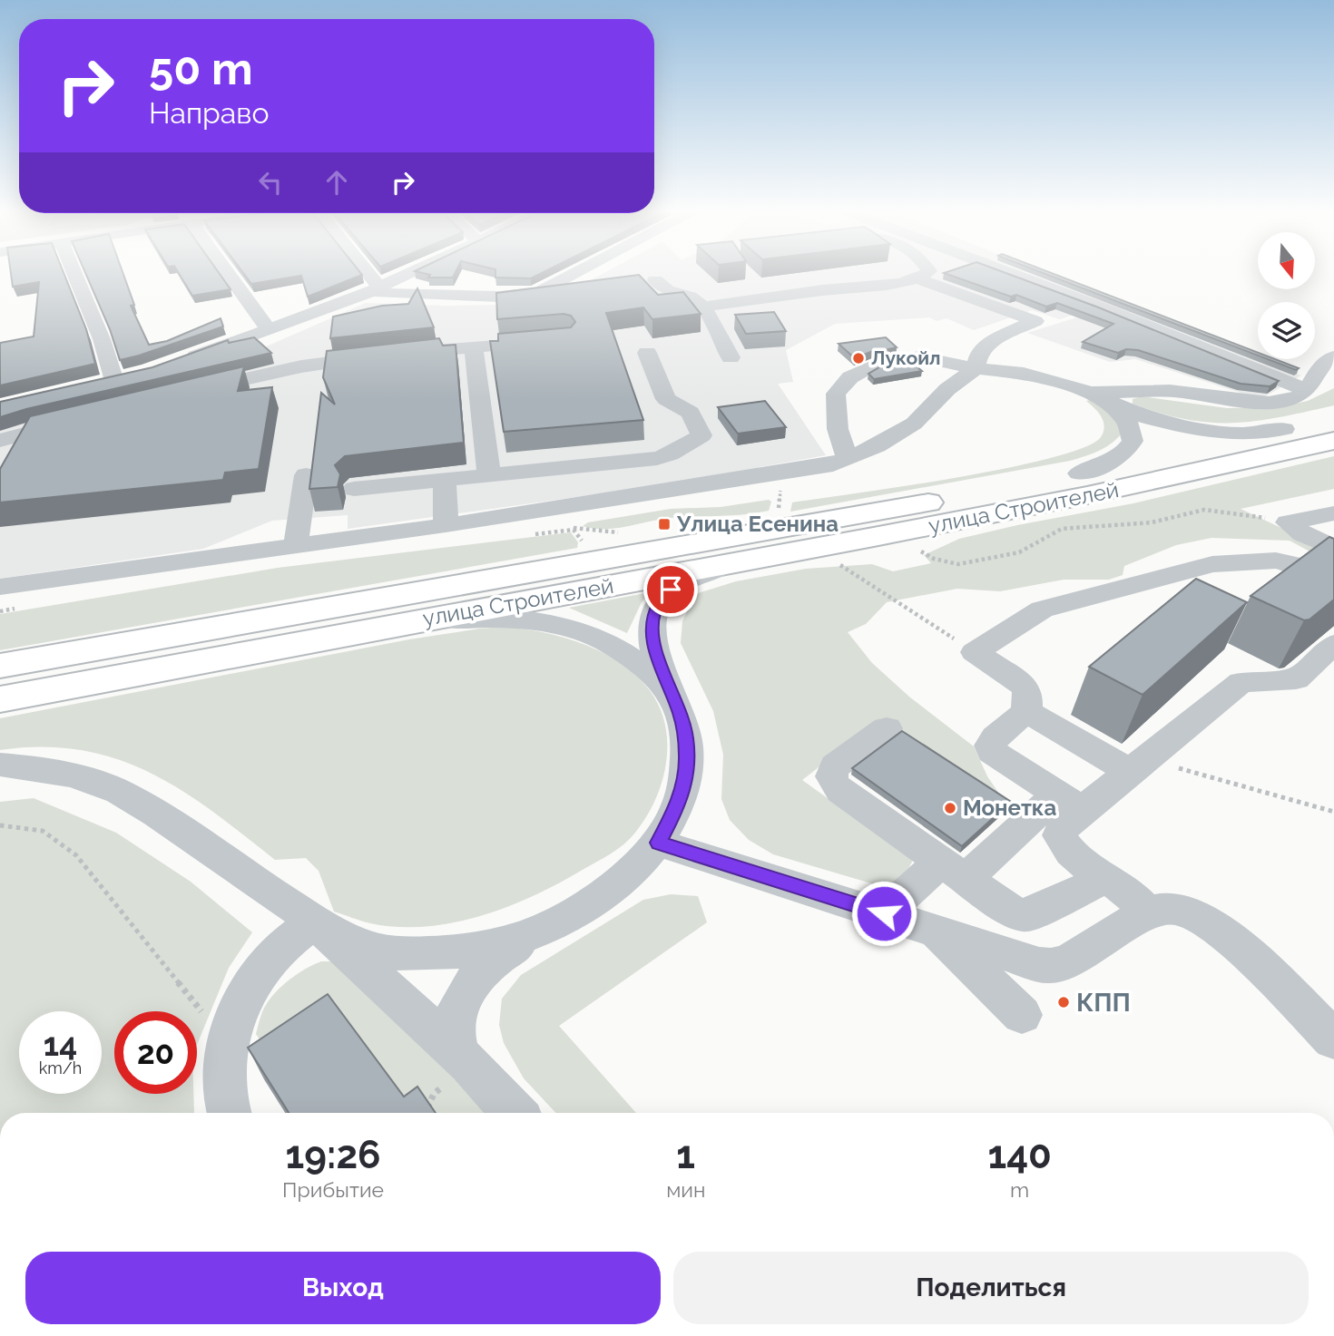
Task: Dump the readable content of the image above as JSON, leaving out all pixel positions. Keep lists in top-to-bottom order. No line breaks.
{"streets":{"main road":["улица Строителей"]},"places":{"other":["Лукойл","Монетка","КПП"],"transit":["Улица Есенина"]},"north":"bottom","page":{"turn":["50 m","Направо"],"speed":"14 km/h","limit":"20","eta":["19:26","Прибытие","1","мин","140","m"],"buttons":["Выход","Поделиться"]}}
